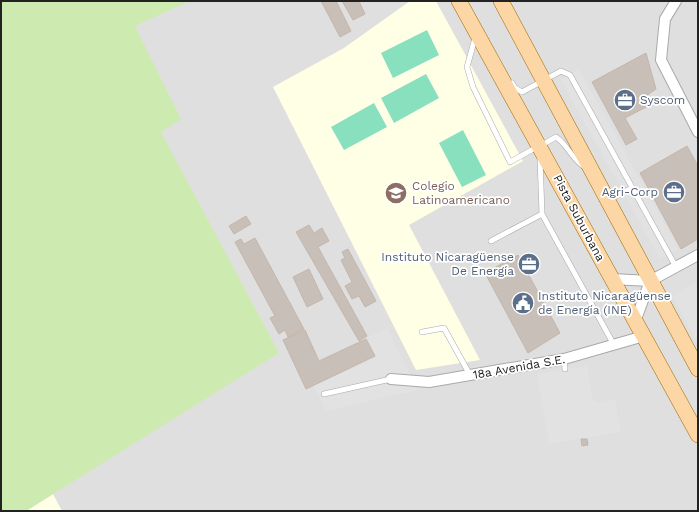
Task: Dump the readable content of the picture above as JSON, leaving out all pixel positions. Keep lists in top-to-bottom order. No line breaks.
{"streets":{"main road":["Pista Suburbana"],"street":["18a Avenida S.E."]},"crossings":[["Pista Suburbana","18a Avenida S.E."]],"places":{"office":["Syscom","Agri-Corp","Instituto Nicaragüense De Energía"],"school or university":["Colegio Latinoamericano"],"public building":["Instituto Nicaragüense de Energía (INE)"]}}
